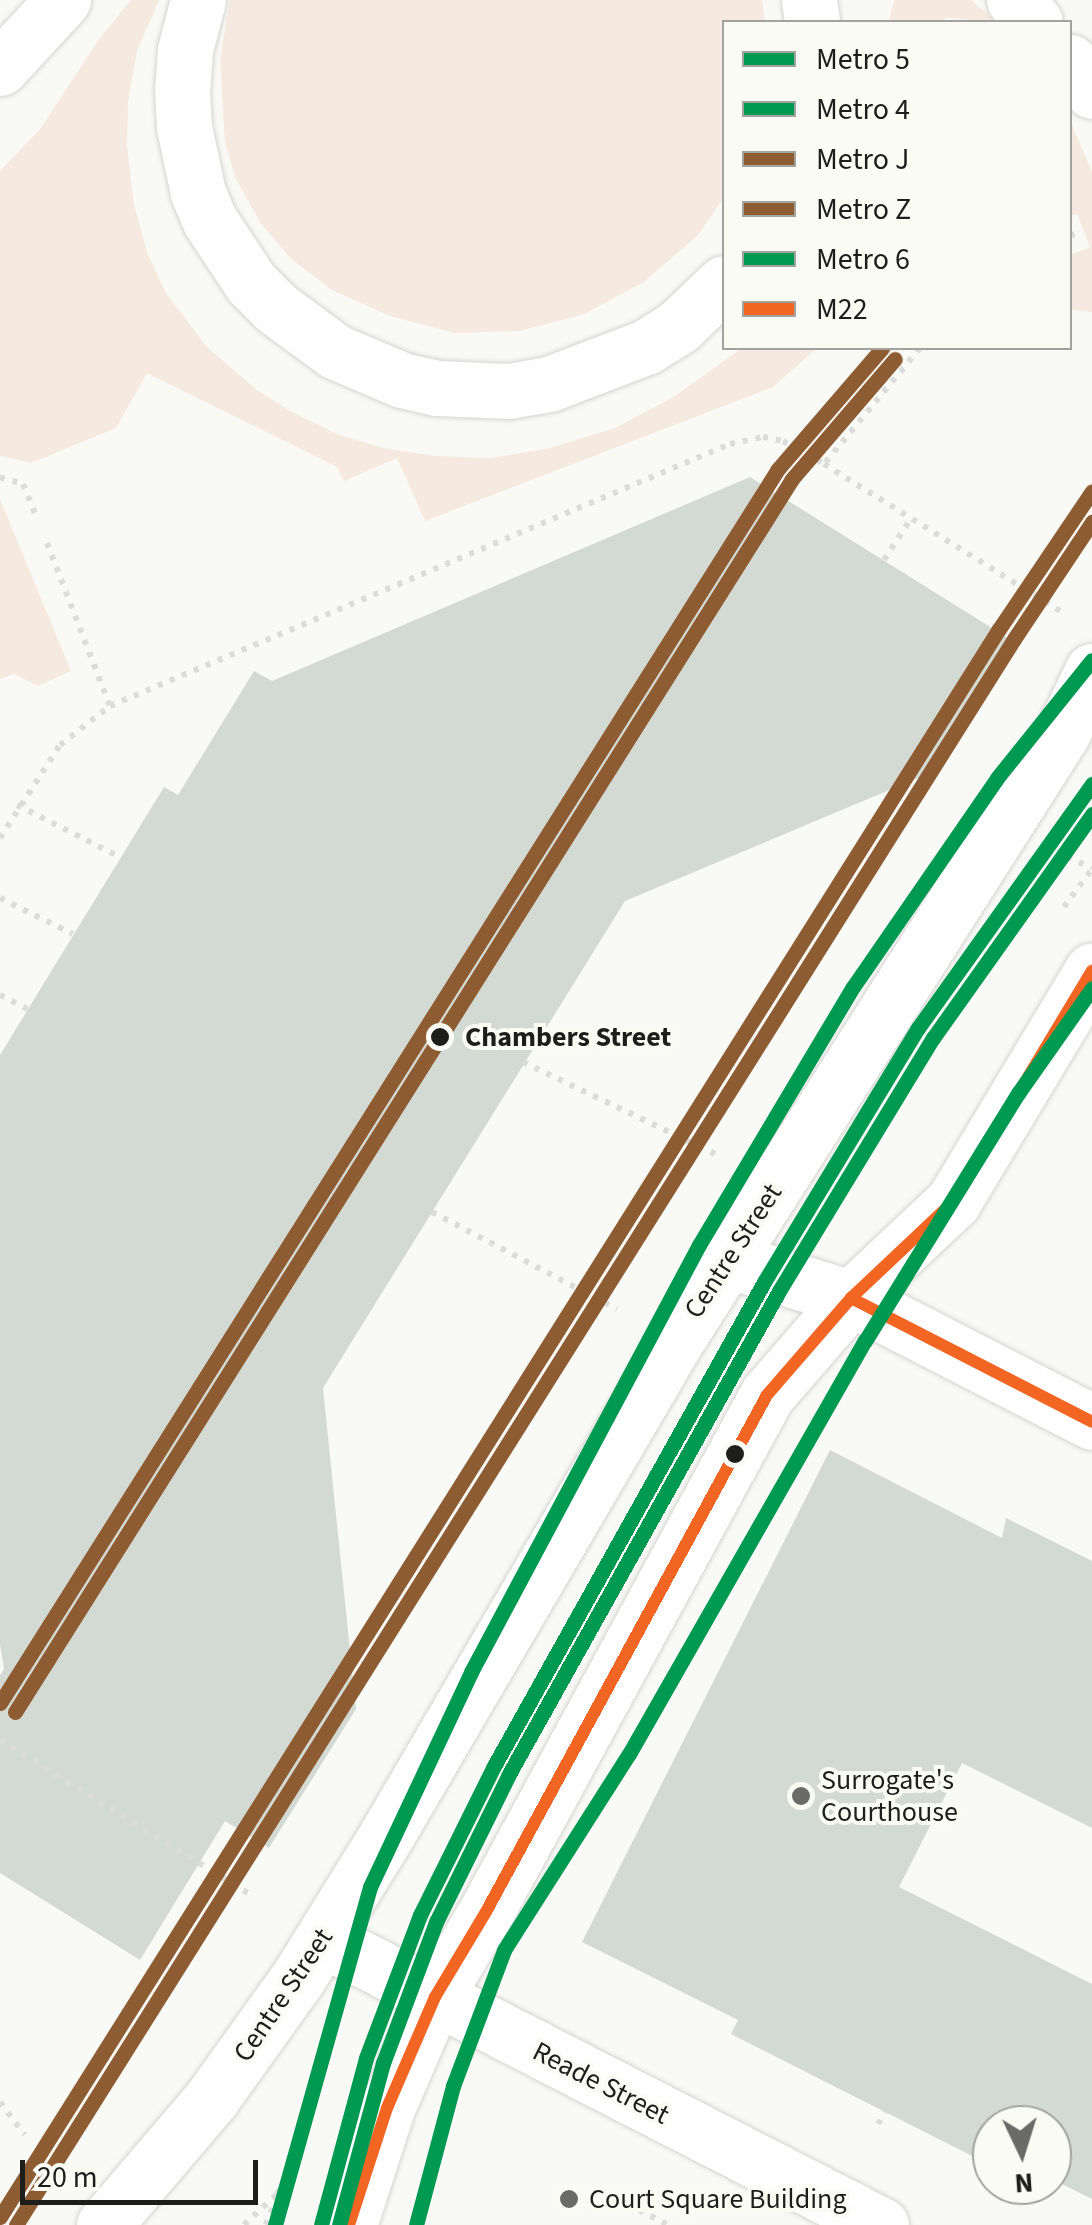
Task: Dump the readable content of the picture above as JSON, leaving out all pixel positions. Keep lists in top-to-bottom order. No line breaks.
{"streets":{"main road":["Centre Street","Reade Street"]},"crossings":[["Centre Street","Reade Street"]],"places":["Chambers Street","Surrogate's Courthouse","Court Square Building"],"lines":["metro line J","metro line Z","metro line 6","metro line 5","metro line 4","transit line M22"],"legend":["Metro 5","Metro 4","Metro J","Metro Z","Metro 6","M22"],"scale_bar":"20 m","north":"bottom"}
